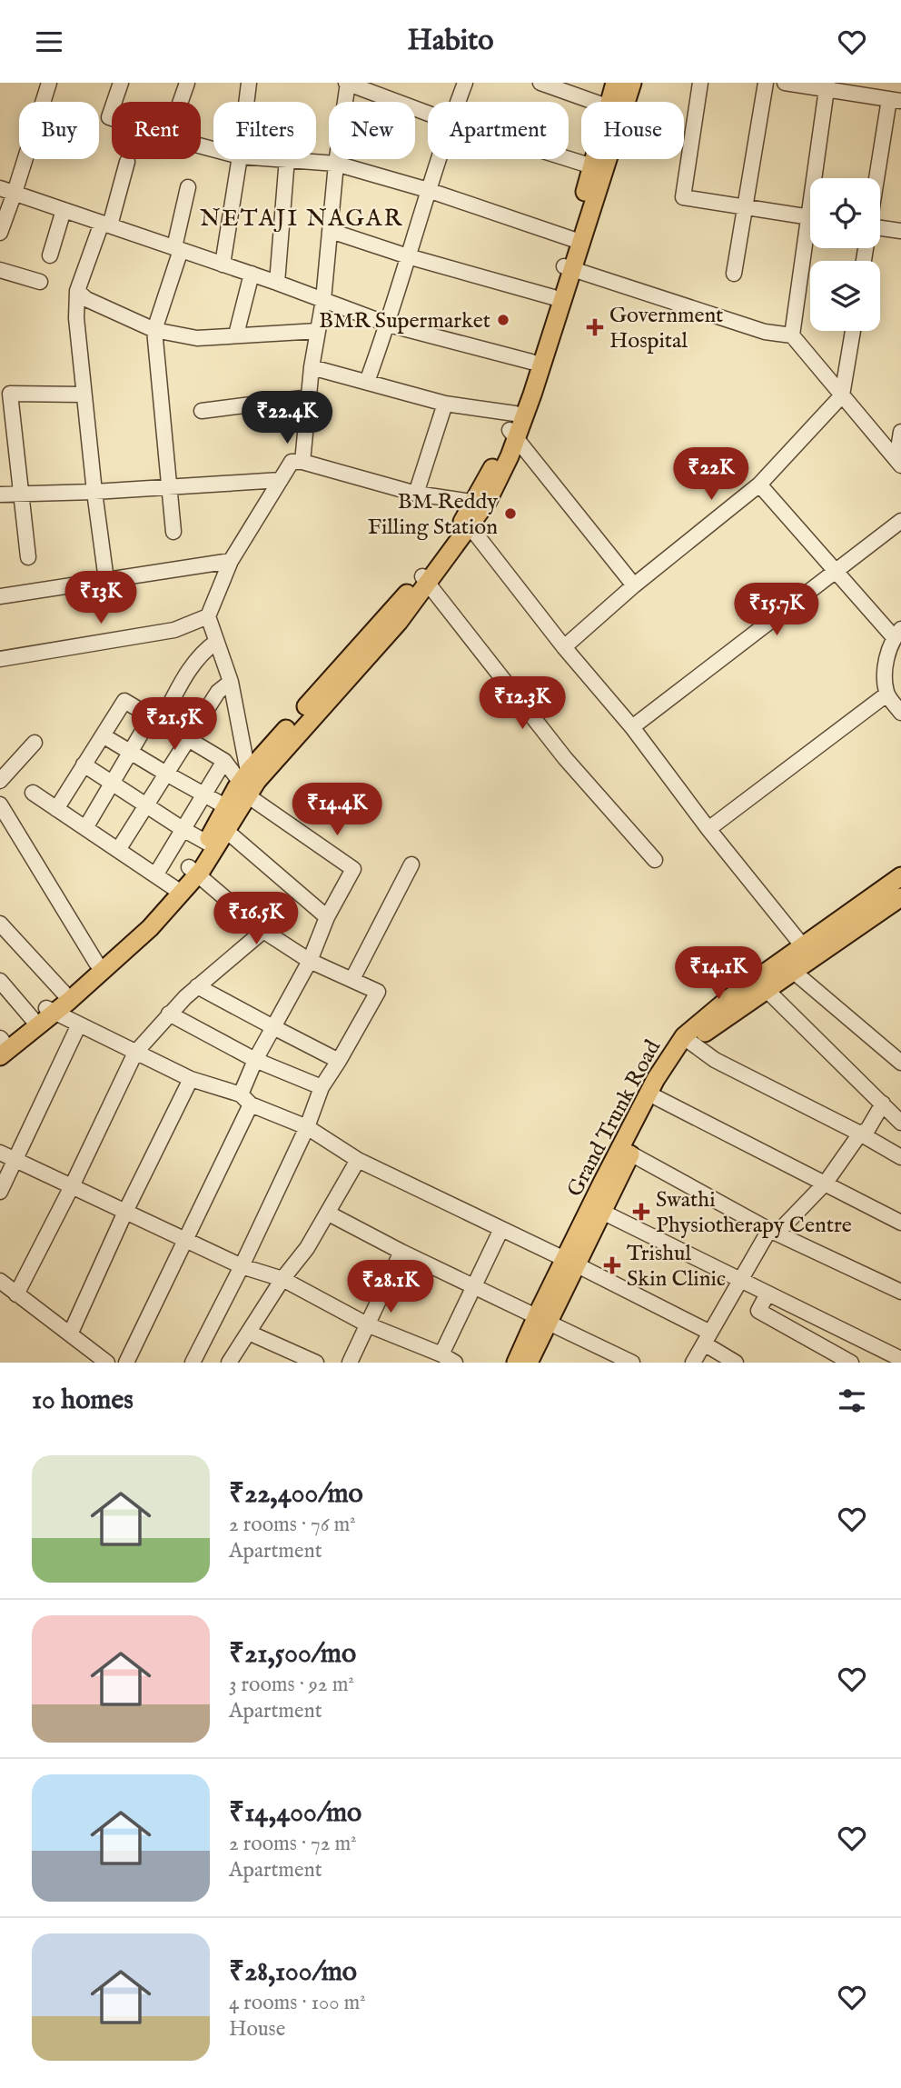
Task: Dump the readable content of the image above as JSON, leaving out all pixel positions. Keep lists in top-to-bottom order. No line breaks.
{"streets":{"main road":["Grand Trunk Road"]},"districts":["NETAJI NAGAR"],"places":{"other":["BMR Supermarket","BM Reddy Filling Station"],"health":["Government Hospital","Swathi Physiotherapy Centre","Trishul Skin Clinic"]},"page":{"header":"Habito","chip":["Buy","Rent","Filters","New","Apartment","House"],"price":["₹22.4K","₹22K","₹13K","₹15.7K","₹12.3K","₹21.5K","₹14.4K","₹16.5K","₹14.1K","₹28.1K"],"heading":"10 homes","list":[{"name":"₹22,400/mo","note":"2 rooms · 76 m² · Apartment"},{"name":"₹21,500/mo","note":"3 rooms · 92 m² · Apartment"},{"name":"₹14,400/mo","note":"2 rooms · 72 m² · Apartment"},{"name":"₹28,100/mo","note":"4 rooms · 100 m² · House"}]}}
